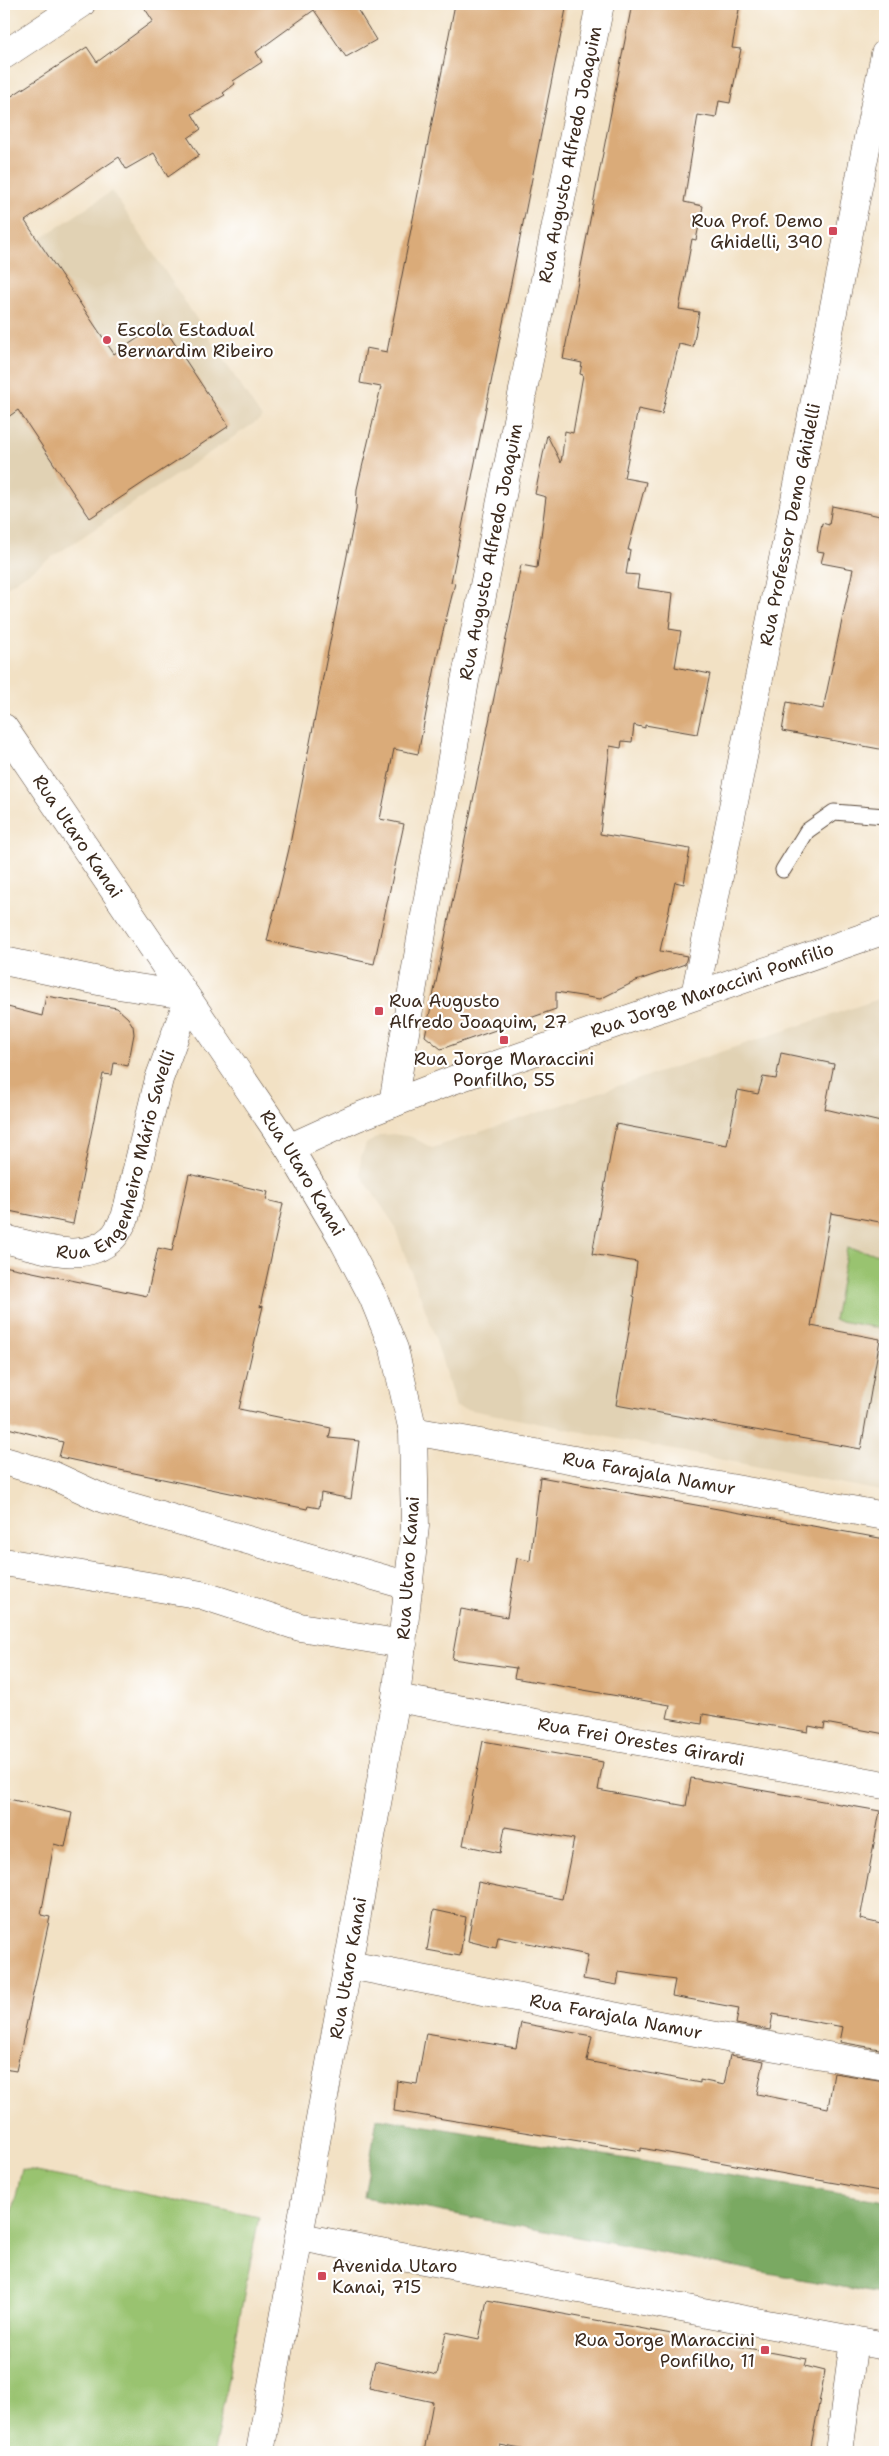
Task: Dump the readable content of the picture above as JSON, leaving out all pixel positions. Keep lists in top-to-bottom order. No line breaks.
{"streets":{"street":["Rua Augusto Alfredo Joaquim","Rua Professor Demo Ghidelli","Rua Utaro Kanai","Rua Jorge Maraccini Pomfilio","Rua Engenheiro Mário Savelli","Rua Farajala Namur","Rua Frei Orestes Girardi"]},"crossings":[["Rua Augusto Alfredo Joaquim","Rua Jorge Maraccini Pomfilio"],["Rua Professor Demo Ghidelli","Rua Jorge Maraccini Pomfilio"],["Rua Utaro Kanai","Rua Jorge Maraccini Pomfilio"],["Rua Utaro Kanai","Rua Engenheiro Mário Savelli"],["Rua Utaro Kanai","Rua Farajala Namur"],["Rua Utaro Kanai","Rua Frei Orestes Girardi"]],"places":{"transit":["Rua Prof. Demo Ghidelli, 390","Rua Augusto Alfredo Joaquim, 27","Rua Jorge Maraccini Ponfilho, 55","Avenida Utaro Kanai, 715","Rua Jorge Maraccini Ponfilho, 11"],"other":["Escola Estadual Bernardim Ribeiro"]}}
